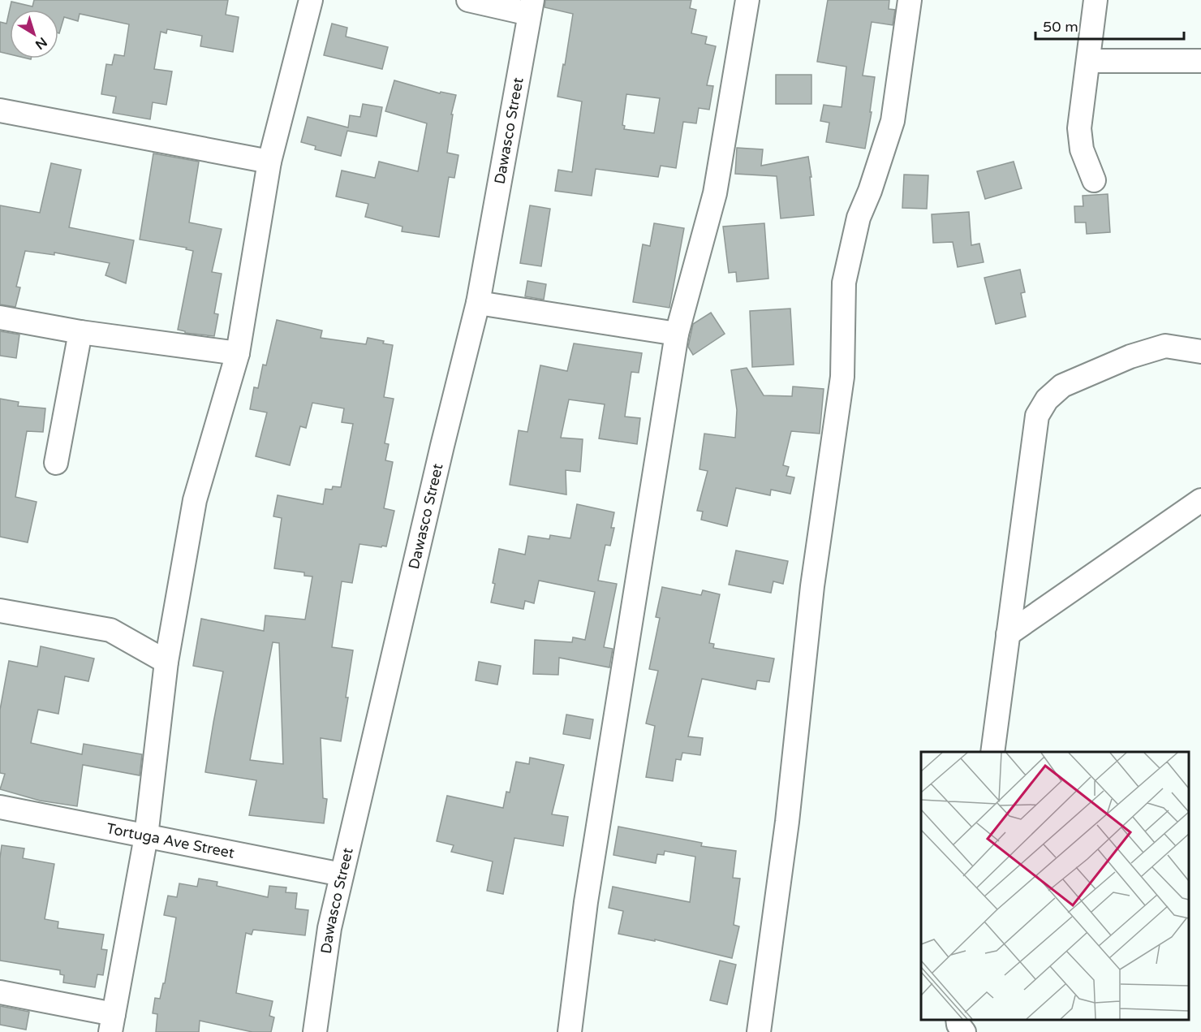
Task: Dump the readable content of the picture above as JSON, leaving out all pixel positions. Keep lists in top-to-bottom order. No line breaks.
{"streets":{"street":["Dawasco Street","Tortuga Ave Street"]},"crossings":[["Dawasco Street","Tortuga Ave Street"]],"scale_bar":"50 m","north":"bottom right"}
